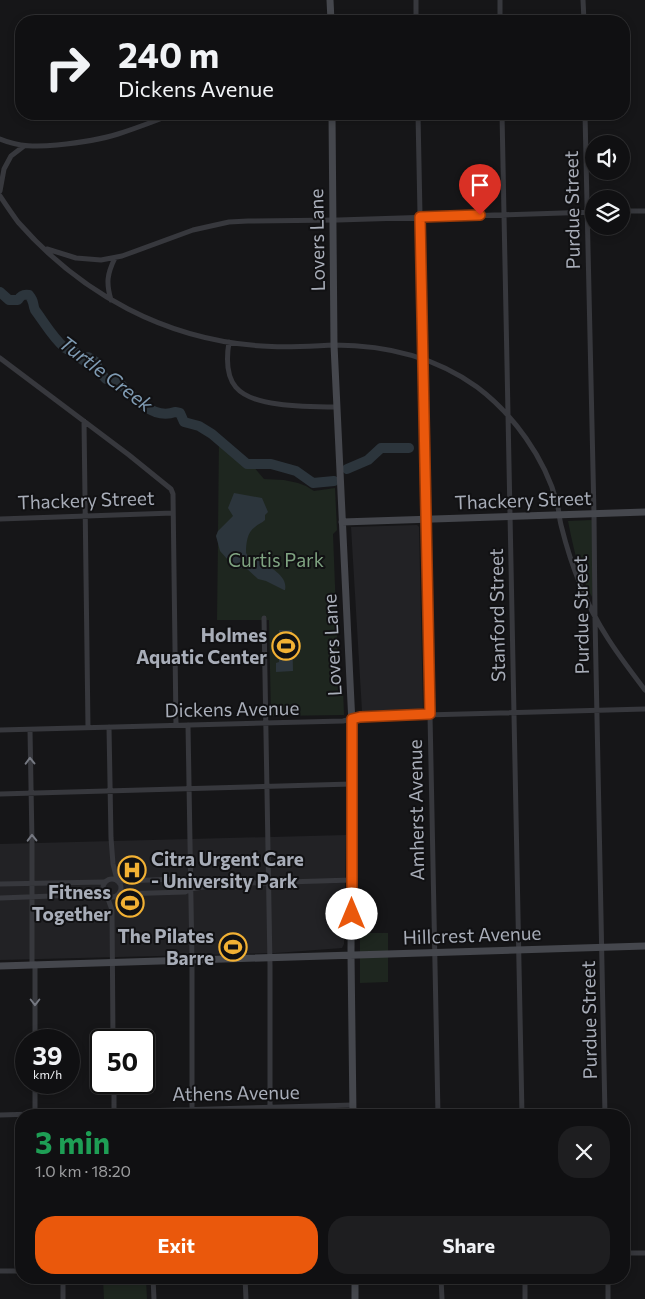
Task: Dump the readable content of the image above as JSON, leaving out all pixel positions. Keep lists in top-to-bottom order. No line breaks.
{"streets":{"main road":["Lovers Lane","Thackery Street","Hillcrest Avenue"],"street":["Purdue Street","Stanford Street","Dickens Avenue","Amherst Avenue","Athens Avenue"]},"crossings":[["Purdue Street","Thackery Street"],["Purdue Street","Dickens Avenue"],["Purdue Street","Hillcrest Avenue"],["Lovers Lane","Thackery Street"],["Lovers Lane","Dickens Avenue"],["Lovers Lane","Hillcrest Avenue"],["Lovers Lane","Athens Avenue"],["Thackery Street","Stanford Street"],["Thackery Street","Amherst Avenue"],["Stanford Street","Dickens Avenue"],["Stanford Street","Hillcrest Avenue"],["Dickens Avenue","Amherst Avenue"],["Amherst Avenue","Hillcrest Avenue"]],"water":["Turtle Creek"],"parks":["Curtis Park"],"places":{"sports":["Holmes Aquatic Center","Fitness Together","The Pilates Barre"],"hospital":["Citra Urgent Care - University Park"]},"page":{"turn":["240 m","Dickens Avenue"],"speed":"39 km/h","limit":"50","heading":["3 min","1.0 km · 18:20"],"buttons":["Exit","Share"]}}
